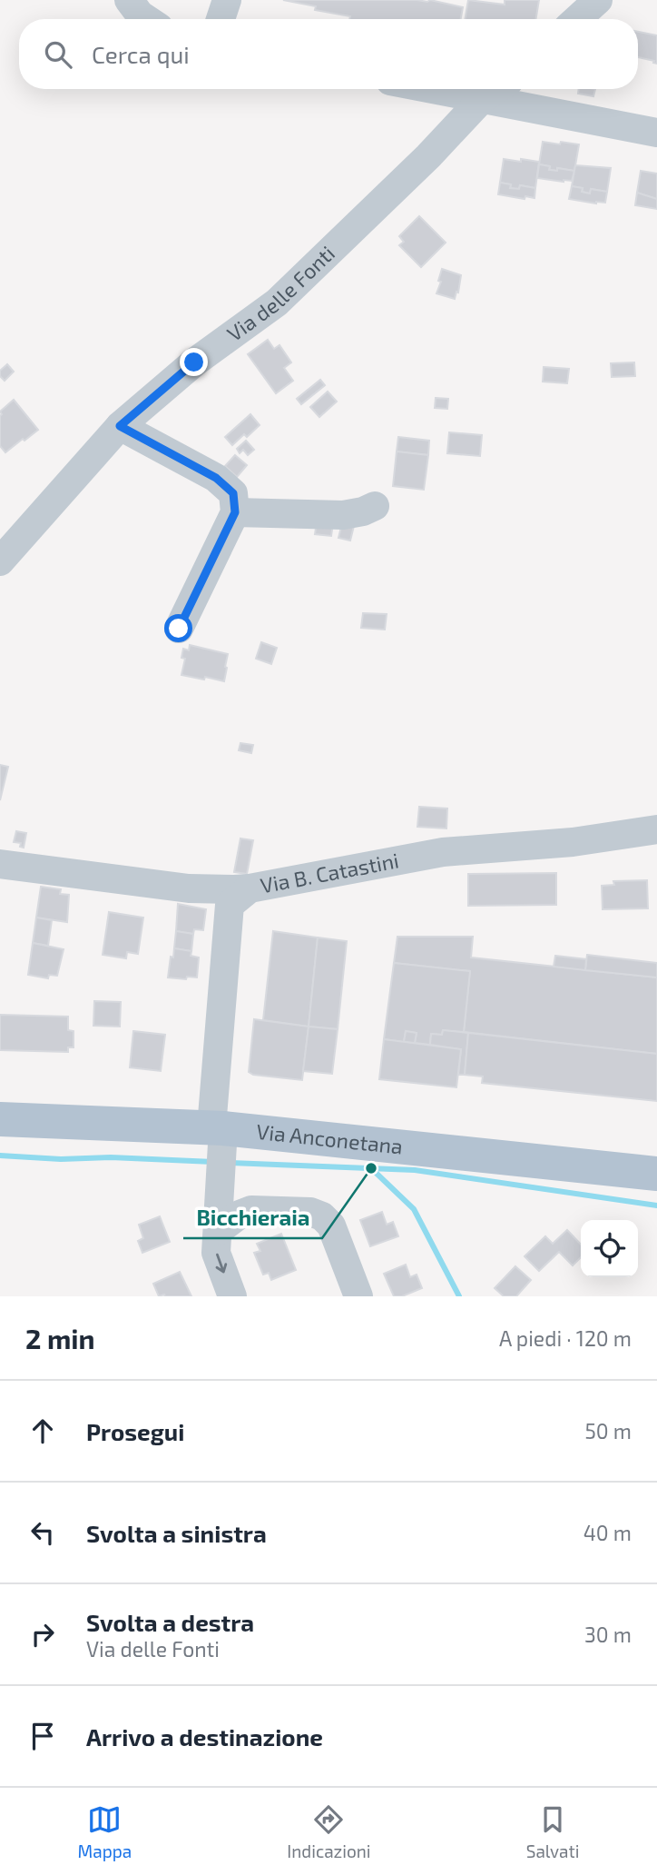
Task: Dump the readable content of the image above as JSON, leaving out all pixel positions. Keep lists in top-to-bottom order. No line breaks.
{"streets":{"main road":["Via Anconetana"],"street":["Via delle Fonti","Via B. Catastini"]},"crossings":[["Via B. Catastini","Via Anconetana"]],"places":["Bicchieraia"],"page":{"search":"Cerca qui","heading":["2 min","A piedi · 120 m"],"list":[["Prosegui","50 m"],["Svolta a sinistra","40 m"],["Svolta a destra","Via delle Fonti","30 m"],"Arrivo a destinazione"],"nav":["Mappa","Indicazioni","Salvati"]}}
